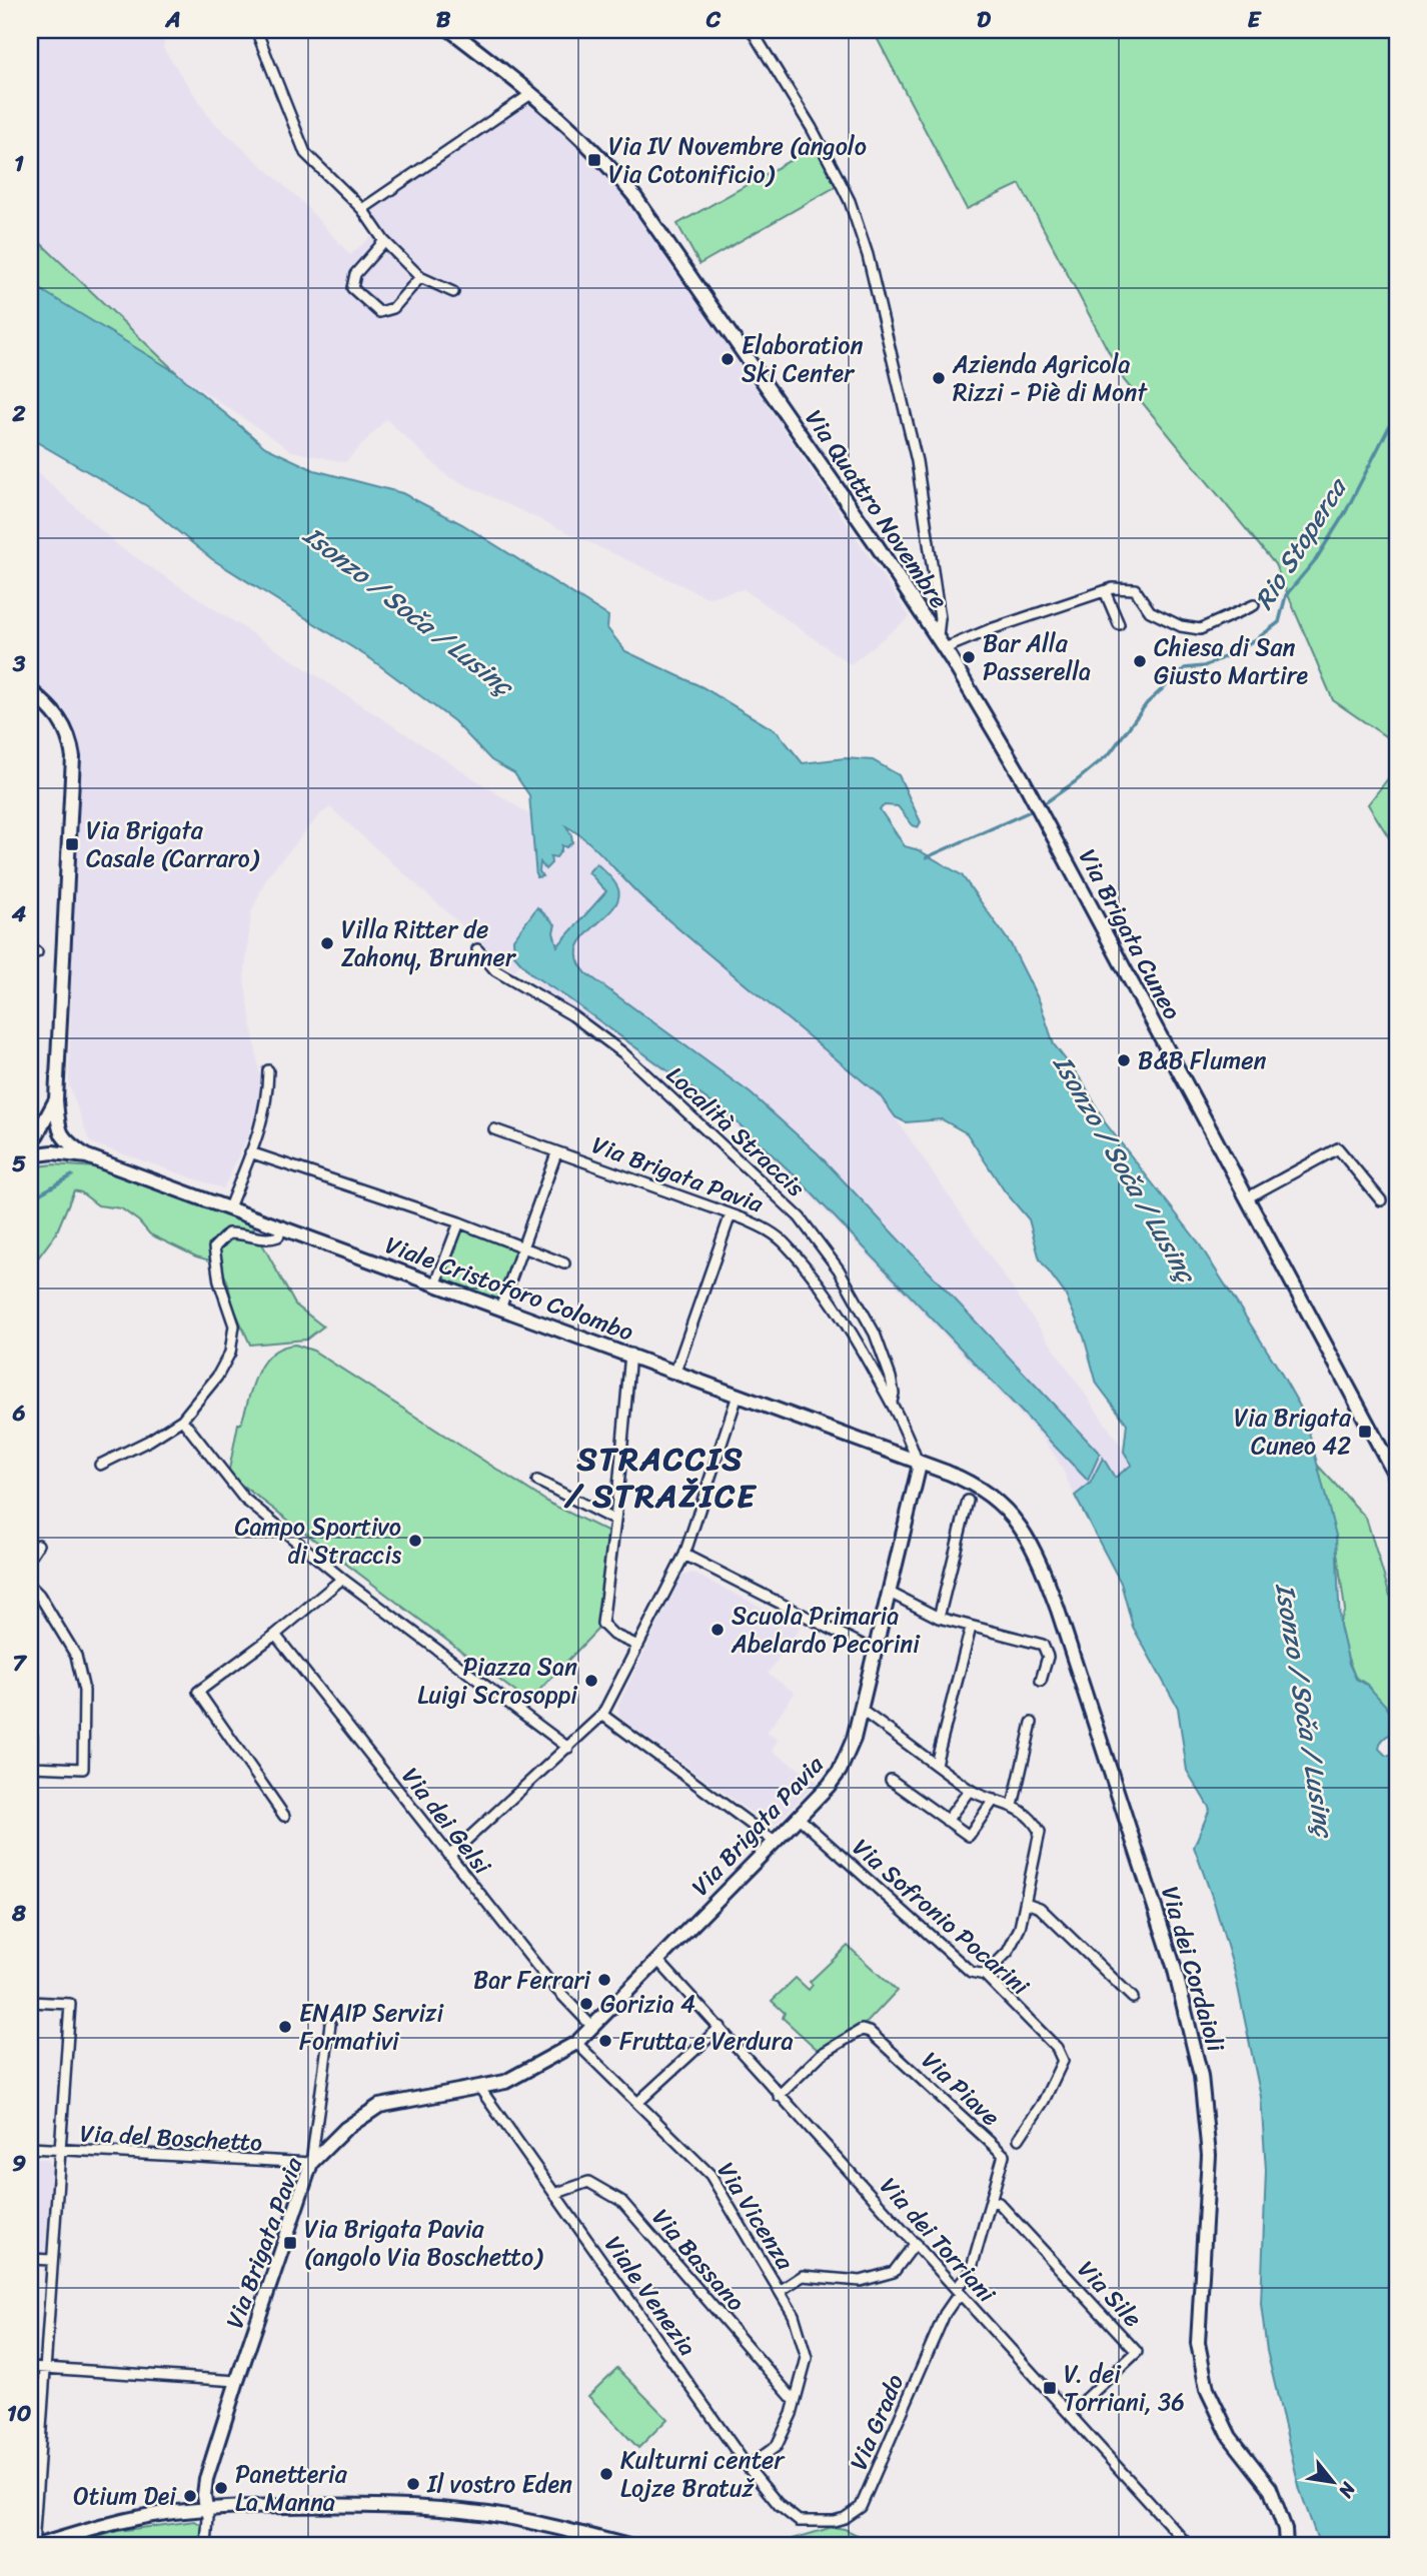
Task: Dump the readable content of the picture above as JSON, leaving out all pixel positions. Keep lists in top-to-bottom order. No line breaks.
{"streets":{"street":["Via Quattro Novembre","Via Brigata Cuneo","Località Straccis","Via Brigata Pavia","Viale Cristoforo Colombo","Via dei Gelsi","Via Sofronio Pocarini","Via dei Cordaioli","Via Piave","Via del Boschetto","Via Vicenza","Via dei Torriani","Via Bassano","Via Sile","Viale Venezia","Via Grado"]},"crossings":[["Via Quattro Novembre","Via Brigata Cuneo"],["Località Straccis","Via Brigata Pavia"],["Via Brigata Pavia","Viale Cristoforo Colombo"],["Via Brigata Pavia","Via dei Gelsi"],["Via Brigata Pavia","Via Sofronio Pocarini"],["Via Brigata Pavia","Via dei Cordaioli"],["Via Brigata Pavia","Via del Boschetto"],["Via Brigata Pavia","Via Vicenza"],["Via Brigata Pavia","Via dei Torriani"],["Via Brigata Pavia","Viale Venezia"],["Viale Cristoforo Colombo","Via dei Cordaioli"],["Via Sofronio Pocarini","Via Piave"],["Via Piave","Via dei Torriani"],["Via Piave","Via Sile"],["Via Piave","Via Grado"],["Via Vicenza","Via dei Torriani"],["Via Vicenza","Via Bassano"],["Via Vicenza","Viale Venezia"],["Via dei Torriani","Via Sile"],["Via dei Torriani","Via Grado"],["Via Bassano","Viale Venezia"],["Viale Venezia","Via Grado"]],"districts":["STRACCIS / STRAŽICE"],"water":["Rio Stoperca","Isonzo / Soča / Lusinç"],"places":{"transit":["Via IV Novembre (angolo Via Cotonificio)","Via Brigata Casale (Carraro)","Via Brigata Cuneo 42","Via Brigata Pavia (angolo Via Boschetto)","V. dei Torriani, 36"],"other":["Elaboration Ski Center","Azienda Agricola Rizzi - Piè di Mont","Bar Alla Passerella","Chiesa di San Giusto Martire","Villa Ritter de Zahony, Brunner","B&B Flumen","Campo Sportivo di Straccis","Scuola Primaria Abelardo Pecorini","Piazza San Luigi Scrosoppi","Bar Ferrari","Gorizia 4","ENAIP Servizi Formativi","Frutta e Verdura","Kulturni center Lojze Bratuž","Il vostro Eden","Panetteria La Manna","Otium Dei"]},"north":"bottom right","grid":{"columns":["A","B","C","D","E"],"rows":["1","2","3","4","5","6","7","8","9","10"]}}
